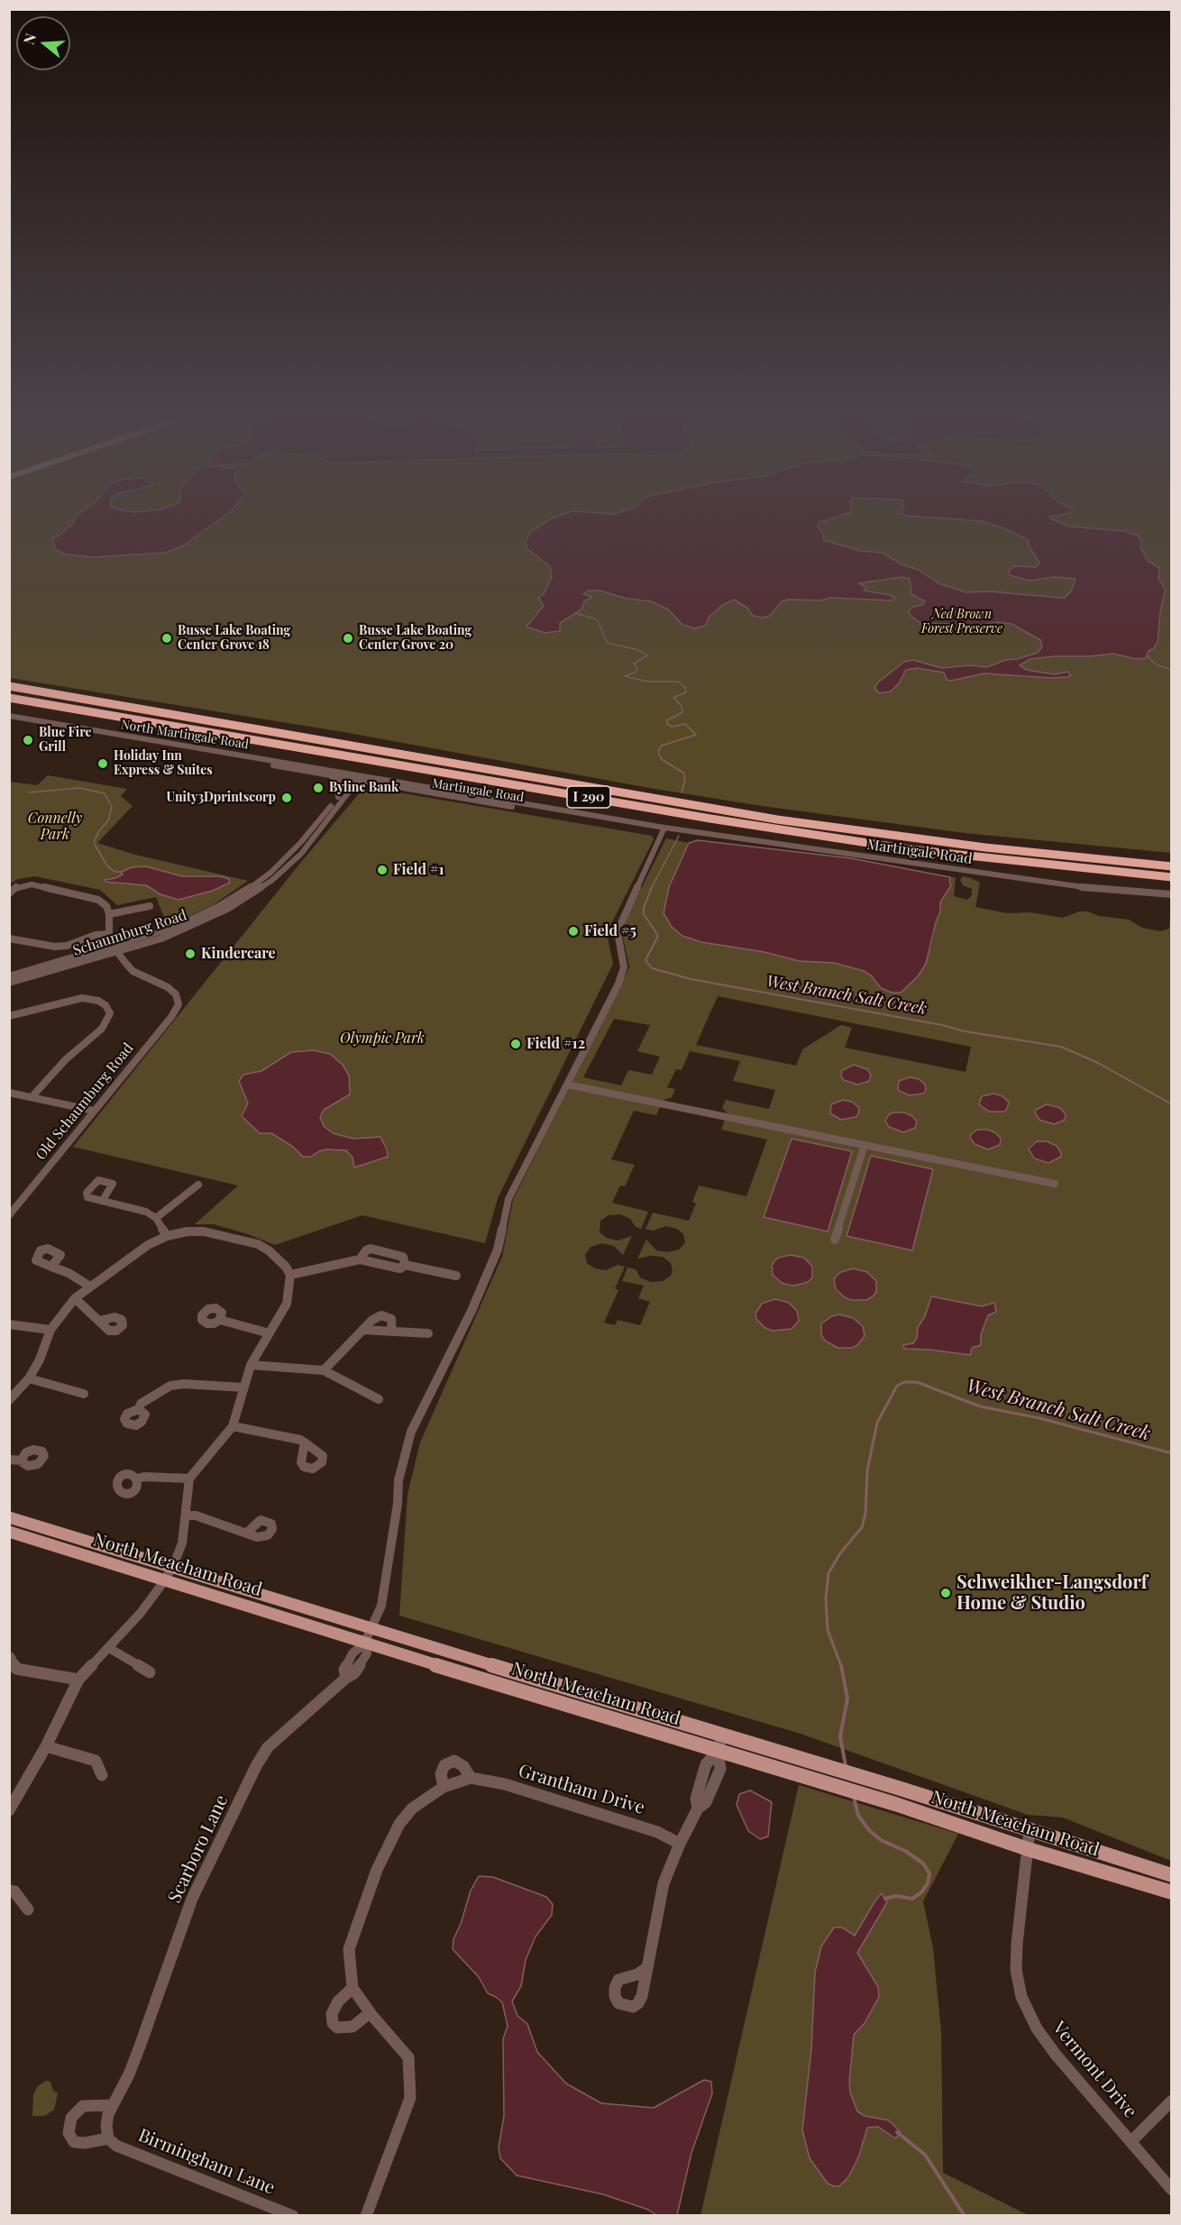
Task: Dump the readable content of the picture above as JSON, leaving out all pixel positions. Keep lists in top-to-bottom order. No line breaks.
{"streets":{"highway":["I 290"],"main road":["North Meacham Road"],"street":["North Martingale Road","Martingale Road","Schaumburg Road","Old Schaumburg Road","Grantham Drive","Scarboro Lane","Vermont Drive","Birmingham Lane"]},"crossings":[["North Martingale Road","Martingale Road"],["North Martingale Road","Schaumburg Road"],["Martingale Road","Schaumburg Road"],["Martingale Road","Scarboro Lane"],["Schaumburg Road","Old Schaumburg Road"],["North Meacham Road","Scarboro Lane"],["North Meacham Road","Vermont Drive"]],"water":["West Branch Salt Creek"],"parks":["Ned Brown Forest Preserve","Connelly Park","Olympic Park"],"places":["Busse Lake Boating Center Grove 18","Busse Lake Boating Center Grove 20","Blue Fire Grill","Holiday Inn Express & Suites","Byline Bank","Unity3Dprintscorp","Field #1","Field #5","Kindercare","Field #12","Schweikher-Langsdorf Home & Studio"],"north":"left"}
